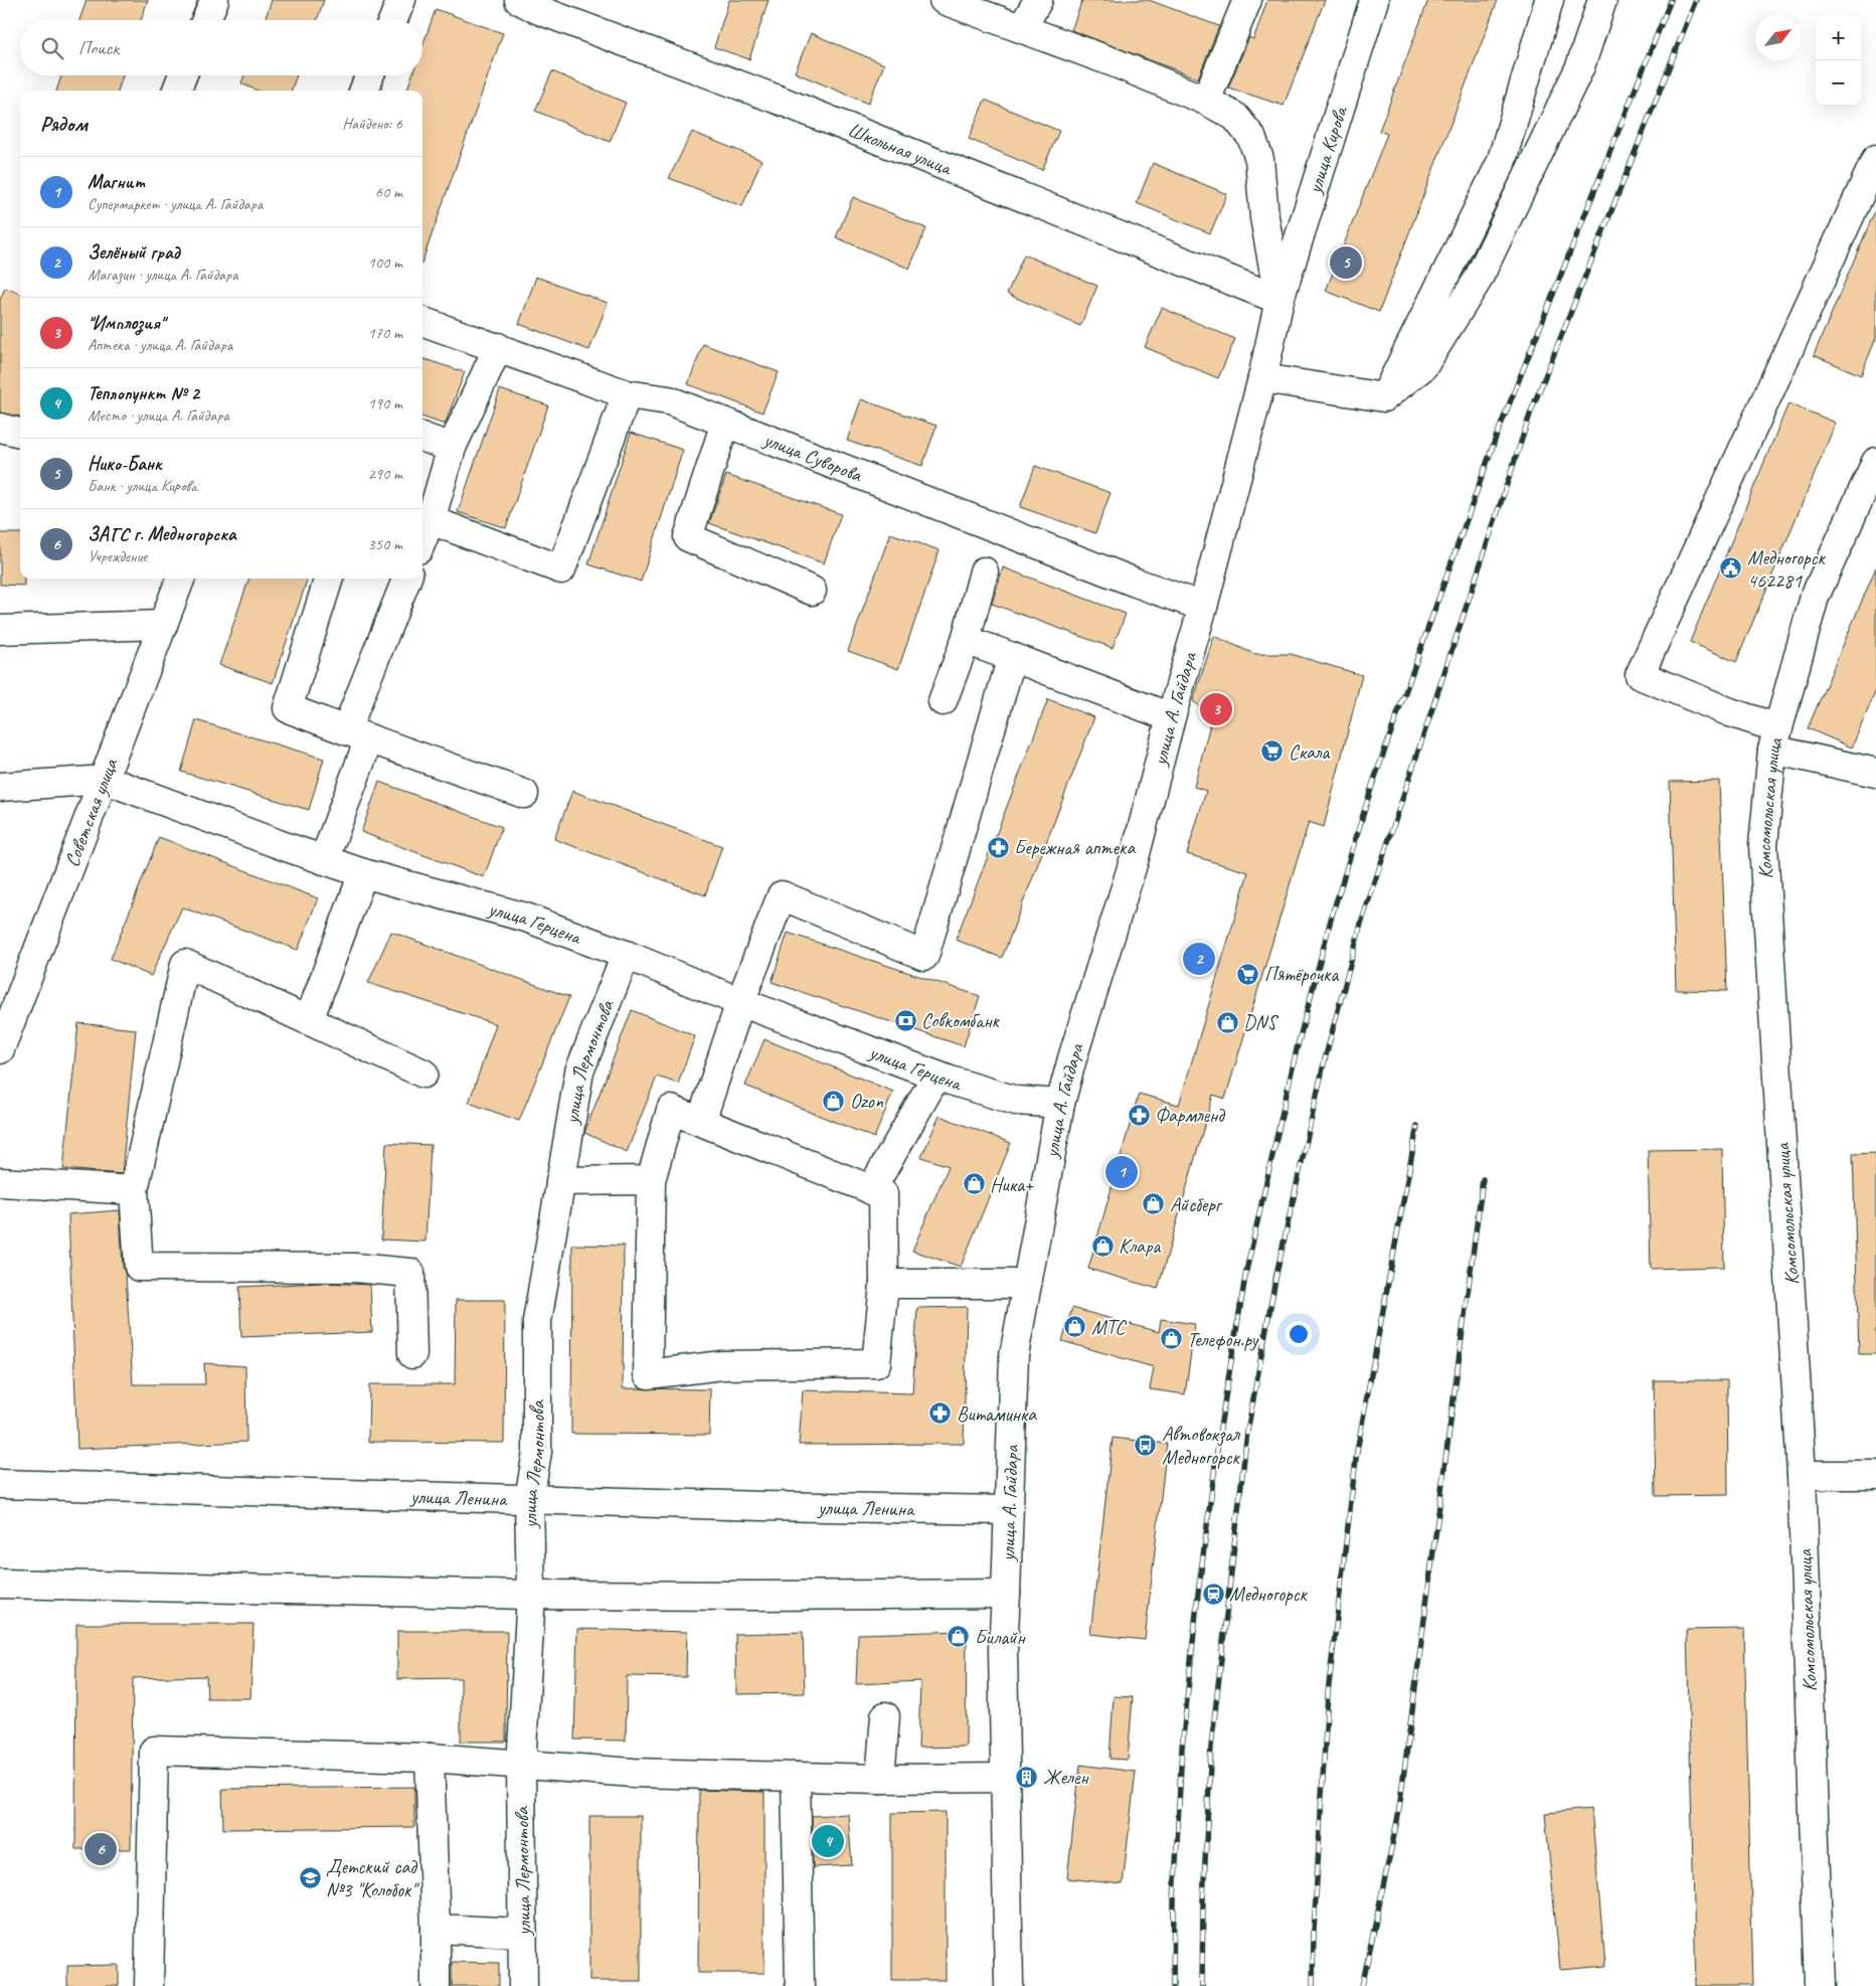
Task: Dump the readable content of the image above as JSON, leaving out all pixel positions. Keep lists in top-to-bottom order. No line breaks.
{"streets":{"street":["Школьная улица","улица Кирова","улица Суворова","улица А. Гайдара","Комсомольская улица","Советская улица","улица Герцена","улица Лермонтова","улица Ленина"]},"crossings":[["Школьная улица","улица Кирова"],["Школьная улица","улица А. Гайдара"],["улица Кирова","улица А. Гайдара"],["улица Суворова","улица А. Гайдара"],["улица А. Гайдара","улица Герцена"],["улица А. Гайдара","улица Ленина"],["Советская улица","улица Герцена"],["улица Герцена","улица Лермонтова"],["улица Лермонтова","улица Ленина"]],"places":{"public building":["Медногорск 462281"],"supermarket":["Скала","Пятёрочка"],"pharmacy":["Бережная аптека","Фармленд","Витаминка"],"bank":["Совкомбанк"],"shop":["DNS","Ozon","Ника+","Айсберг","Клара","МТС","Телефон.ру","Билайн"],"bus stop":["Автовокзал Медногорск"],"station":["Медногорск"],"building":["Желен"],"school or university":["Детский сад №3 \"Колобок\""]},"north":"top right","page":{"map_buttons":["+","−"],"search":"Поиск","heading":["Рядом","Найдено: 6"],"list":[{"mark":"1","name":"Магнит","note":"Супермаркет · улица А. Гайдара","value":"60 m"},{"mark":"2","name":"Зелёный град","note":"Магазин · улица А. Гайдара","value":"100 m"},{"mark":"3","name":"\"Имплозия\"","note":"Аптека · улица А. Гайдара","value":"170 m"},{"mark":"4","name":"Теплопункт № 2","note":"Место · улица А. Гайдара","value":"190 m"},{"mark":"5","name":"Нико-Банк","note":"Банк · улица Кирова","value":"290 m"},{"mark":"6","name":"ЗАГС г. Медногорска","note":"Учреждение","value":"350 m"}],"pins":["5","3","2","1","4","6"]}}
